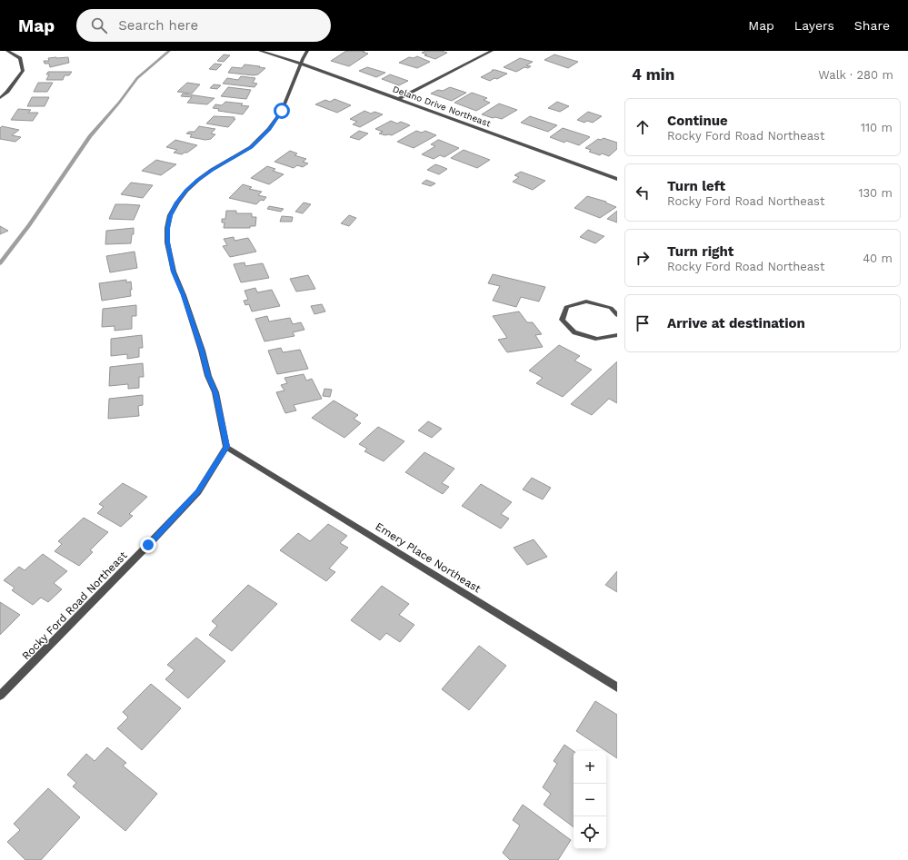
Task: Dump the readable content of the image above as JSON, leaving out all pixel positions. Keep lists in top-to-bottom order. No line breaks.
{"streets":{"street":["Delano Drive Northeast","Emery Place Northeast","Rocky Ford Road Northeast"]},"crossings":[["Emery Place Northeast","Rocky Ford Road Northeast"]],"page":{"header":"Map","search":"Search here","nav":["Map","Layers","Share"],"heading":["4 min","Walk · 280 m"],"list":[["Continue","Rocky Ford Road Northeast","110 m"],["Turn left","Rocky Ford Road Northeast","130 m"],["Turn right","Rocky Ford Road Northeast","40 m"],"Arrive at destination"],"map_buttons":["+","−"]}}
